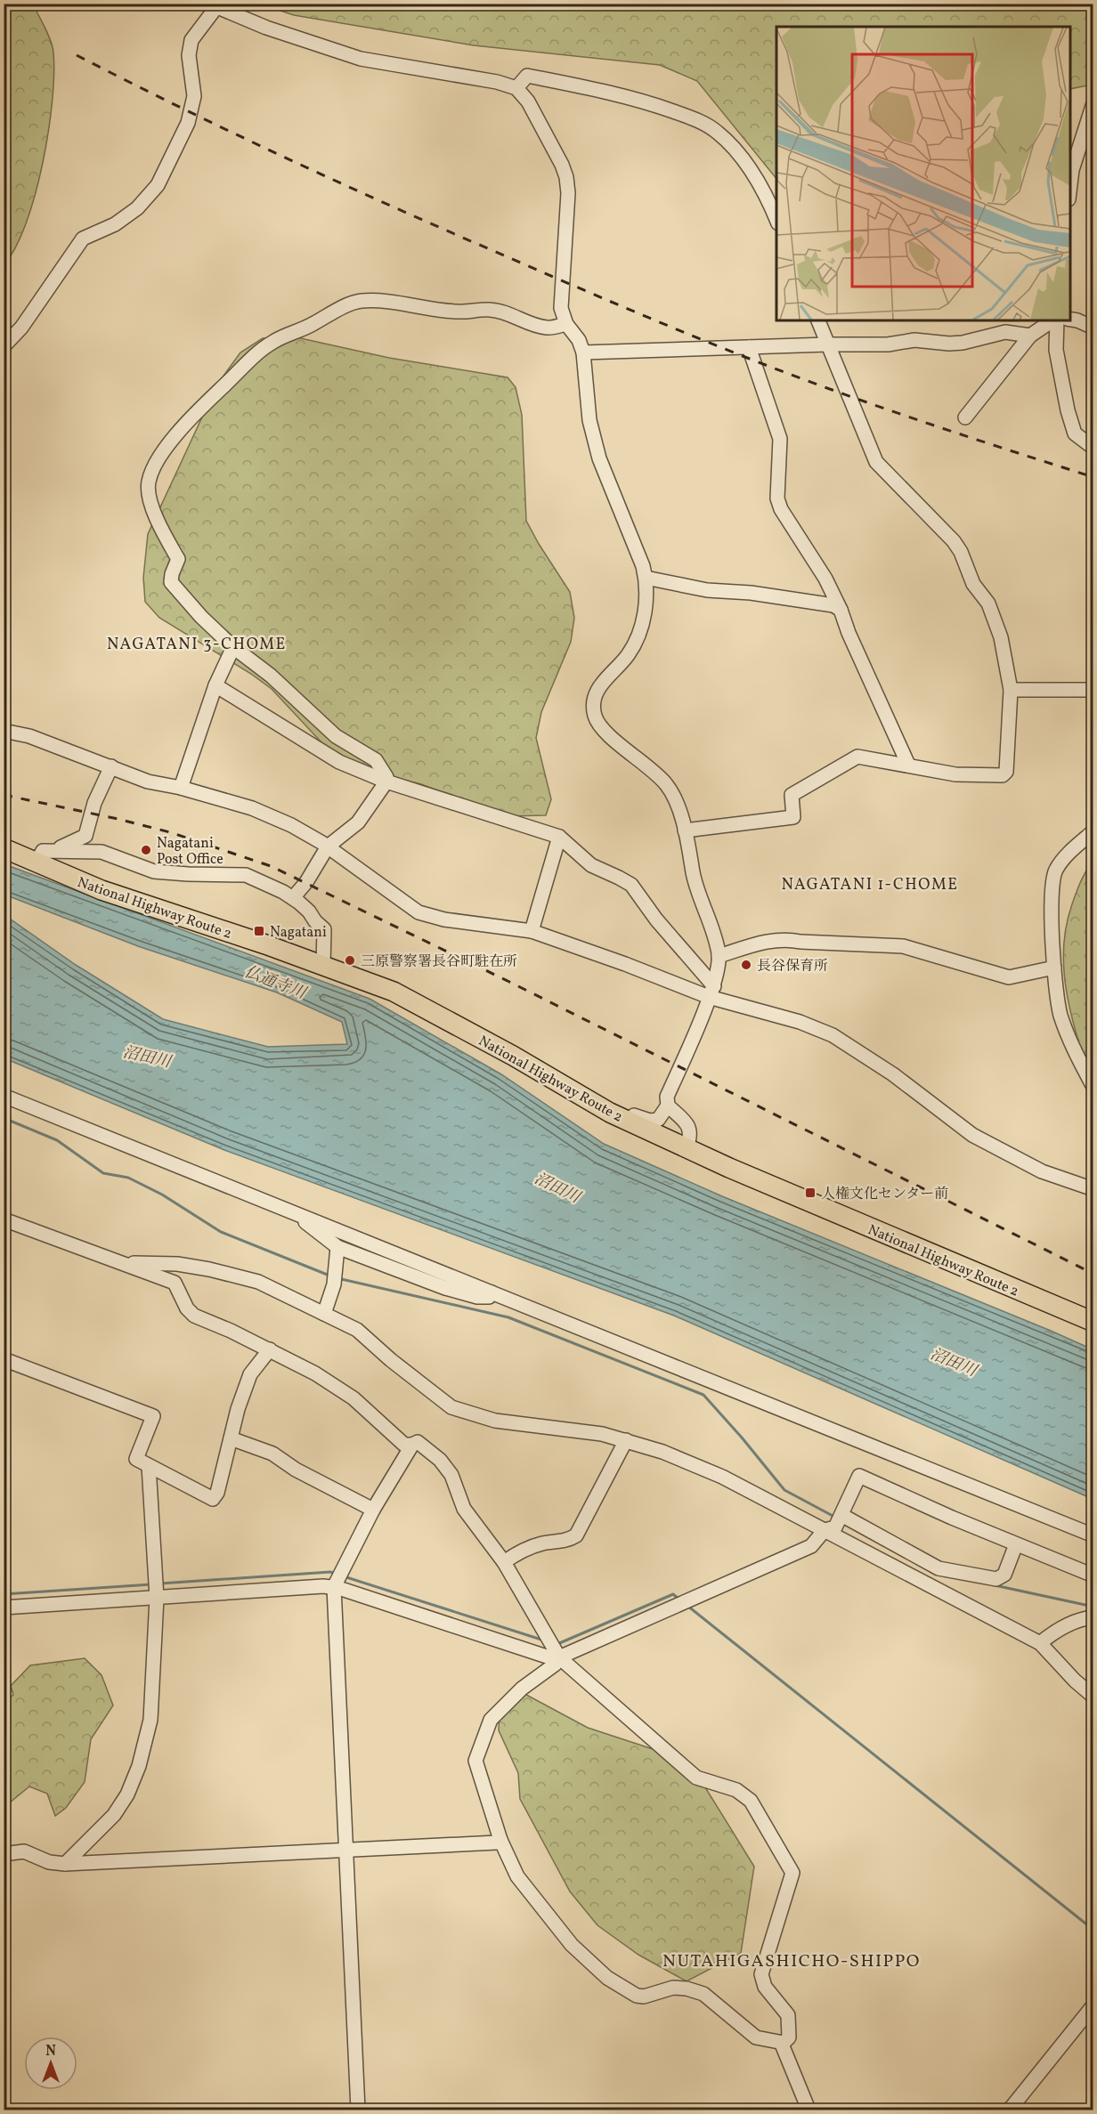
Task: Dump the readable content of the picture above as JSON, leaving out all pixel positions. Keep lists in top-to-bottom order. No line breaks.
{"streets":{"highway":["National Highway Route 2"]},"districts":["NAGATANI 3-CHOME","NAGATANI 1-CHOME","NUTAHIGASHICHO-SHIPPO"],"water":["仏通寺川","沼田川"],"places":{"other":["Nagatani Post Office","三原警察署長谷町駐在所","長谷保育所"],"transit":["Nagatani","人権文化センター前"]},"north":"top"}
